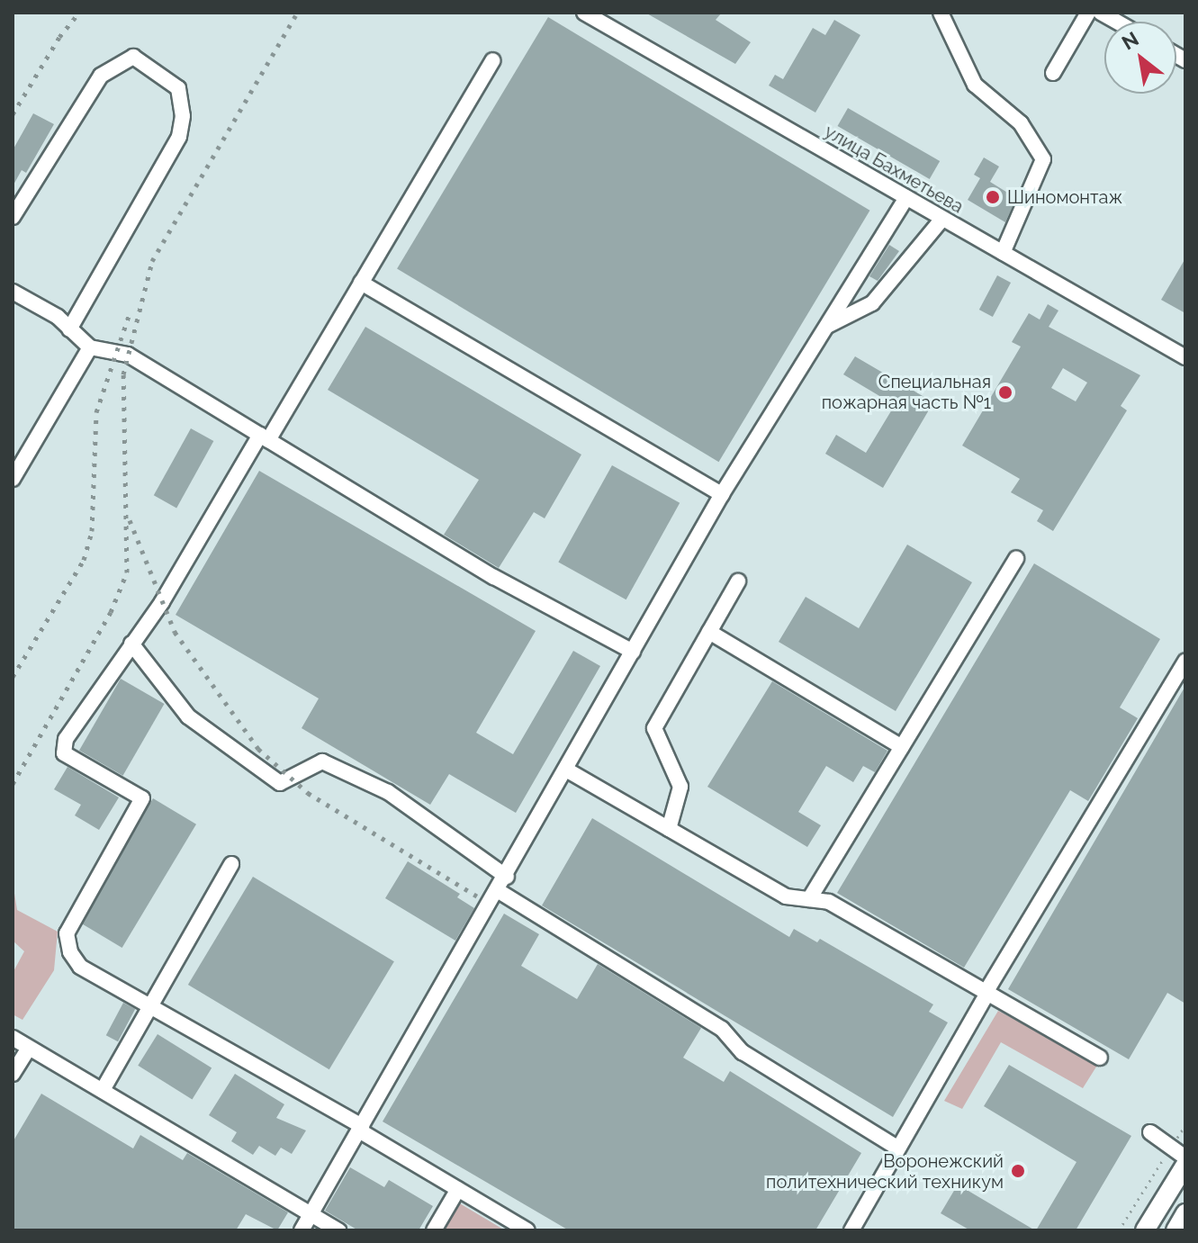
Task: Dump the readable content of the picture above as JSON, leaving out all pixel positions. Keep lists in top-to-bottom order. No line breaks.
{"streets":{"street":["улица Бахметьева"]},"places":["Шиномонтаж","Специальная пожарная часть №1","Воронежский политехнический техникум"],"north":"top left"}
